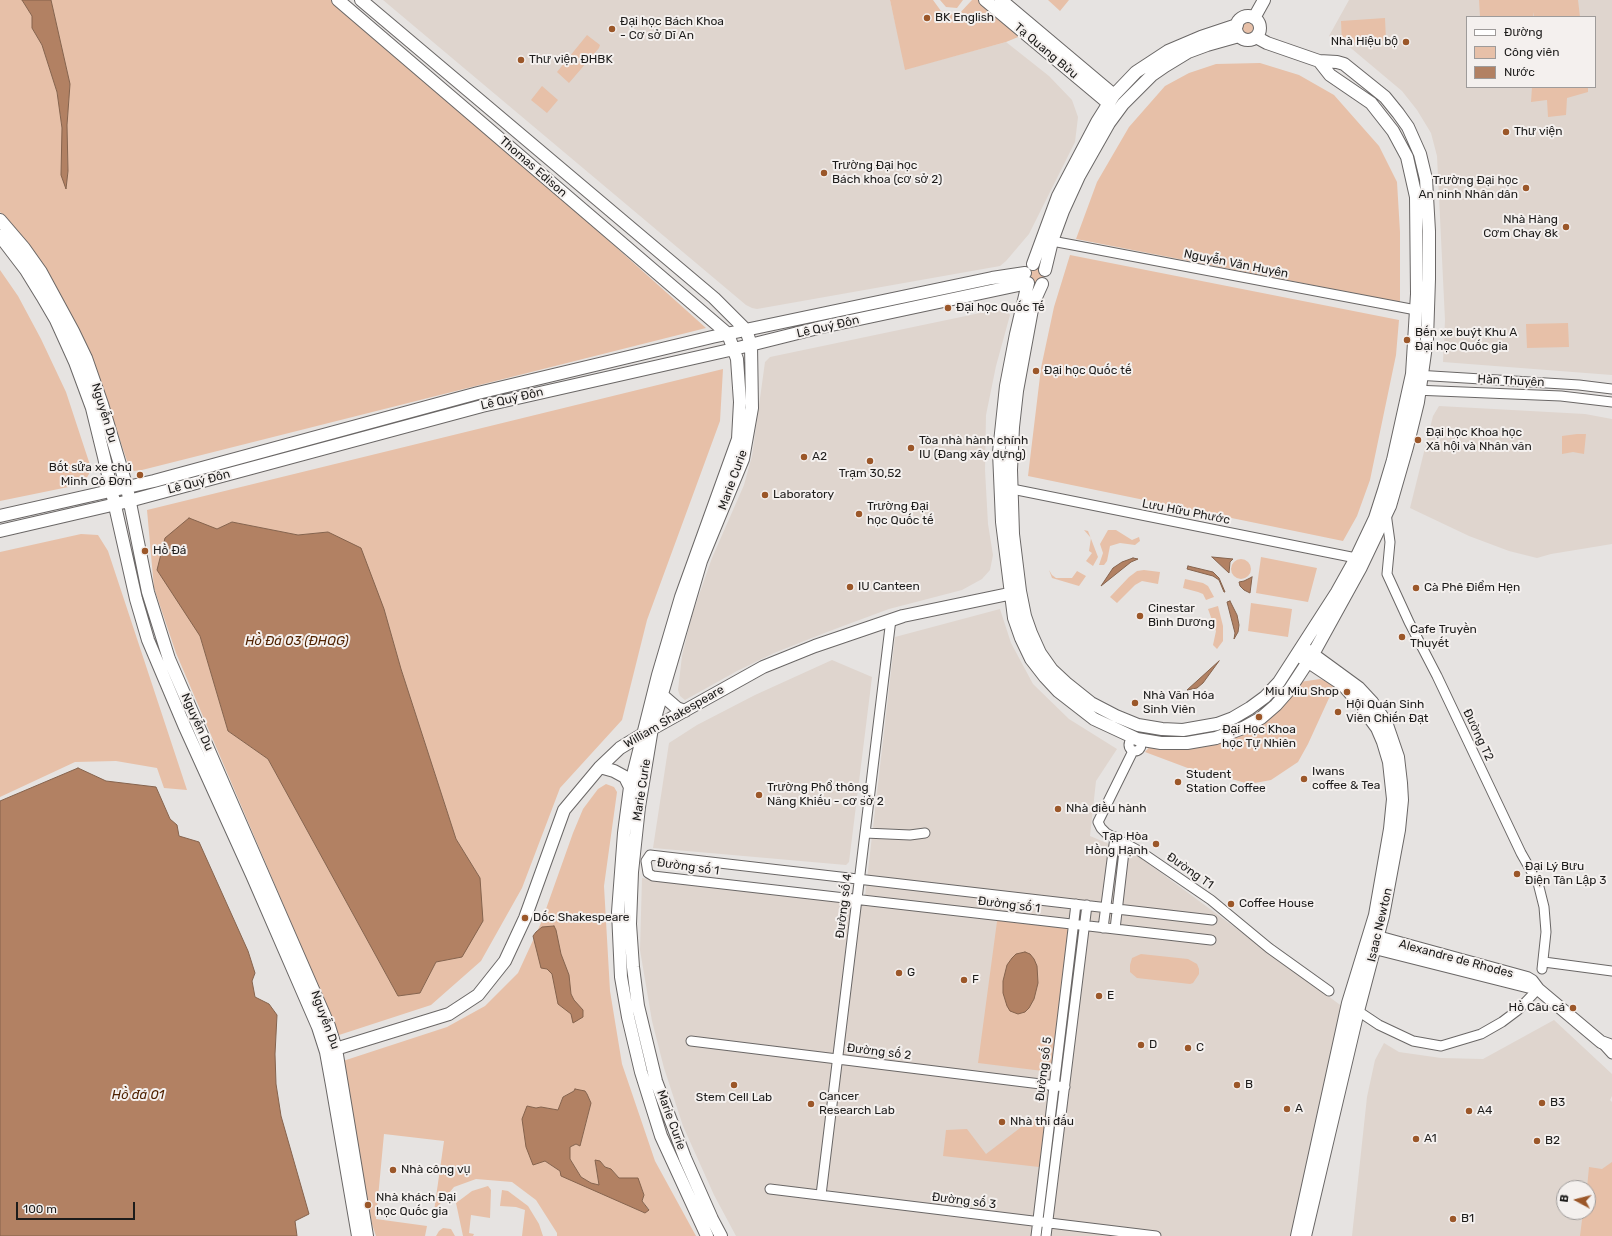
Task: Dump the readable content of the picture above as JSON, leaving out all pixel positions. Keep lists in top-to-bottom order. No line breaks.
{"streets":{"street":["Tạ Quang Bửu","Thomas Edison","Nguyễn Văn Huyên","Lê Quý Đôn","Hàn Thuyên","Nguyễn Du","Marie Curie","Lưu Hữu Phước","William Shakespeare","Đường T2","Đường số 1","Đường T1","Đường số 4","Isaac Newton","Alexandre de Rhodes","Đường số 2","Đường số 5","Đường số 3"]},"crossings":[["Thomas Edison","Lê Quý Đôn"],["Thomas Edison","Marie Curie"],["Lê Quý Đôn","Nguyễn Du"],["Lê Quý Đôn","Marie Curie"],["Nguyễn Du","William Shakespeare"],["Marie Curie","William Shakespeare"],["William Shakespeare","Đường số 4"],["Đường số 1","Đường số 4"],["Đường số 1","Đường số 5"],["Đường số 4","Đường số 2"],["Đường số 4","Đường số 3"],["Isaac Newton","Alexandre de Rhodes"],["Đường số 2","Đường số 5"],["Đường số 5","Đường số 3"]],"water":["Hồ Đá 03 (ĐHQG)","Hồ đá 01"],"places":["BK English","Đại học Bách Khoa - Cơ sở Dĩ An","Nhà Hiệu bộ","Thư viện ĐHBK","Thư viện","Trường Đại học Bách khoa (cơ sở 2)","Trường Đại học An ninh Nhân dân","Nhà Hàng Cơm Chay 8k","Đại học Quốc Tế","Bến xe buýt Khu A Đại học Quốc gia","Đại học Quốc tế","Đại học Khoa học Xã hội và Nhân văn","Tòa nhà hành chính IU (Đang xây dựng)","A2","Trạm 30,52","Bốt sửa xe chú Minh Cô Đơn","Laboratory","Trường Đại học Quốc tế","Hồ Đá","IU Canteen","Cà Phê Điểm Hẹn","Cinestar Bình Dương","Cafe Truyền Thuyết","Miu Miu Shop","Nhà Văn Hóa Sinh Viên","Hội Quán Sinh Viên Chiến Đạt","Đại Học Khoa học Tự Nhiên","Iwans coffee & Tea","Student Station Coffee","Trường Phổ thông Năng Khiếu - cơ sở 2","Nhà điều hành","Tạp Hòa Hồng Hạnh","Đại Lý Bưu Điện Tân Lập 3","Coffee House","Dốc Shakespeare","G","F","E","Hồ Câu cá","D","C","Stem Cell Lab","B","B3","Cancer Research Lab","A","A4","Nhà thi đấu","A1","B2","Nhà công vụ","Nhà khách Đại học Quốc gia","B1"],"legend":["Đường","Công viên","Nước"],"scale_bar":"100 m","north":"left"}
